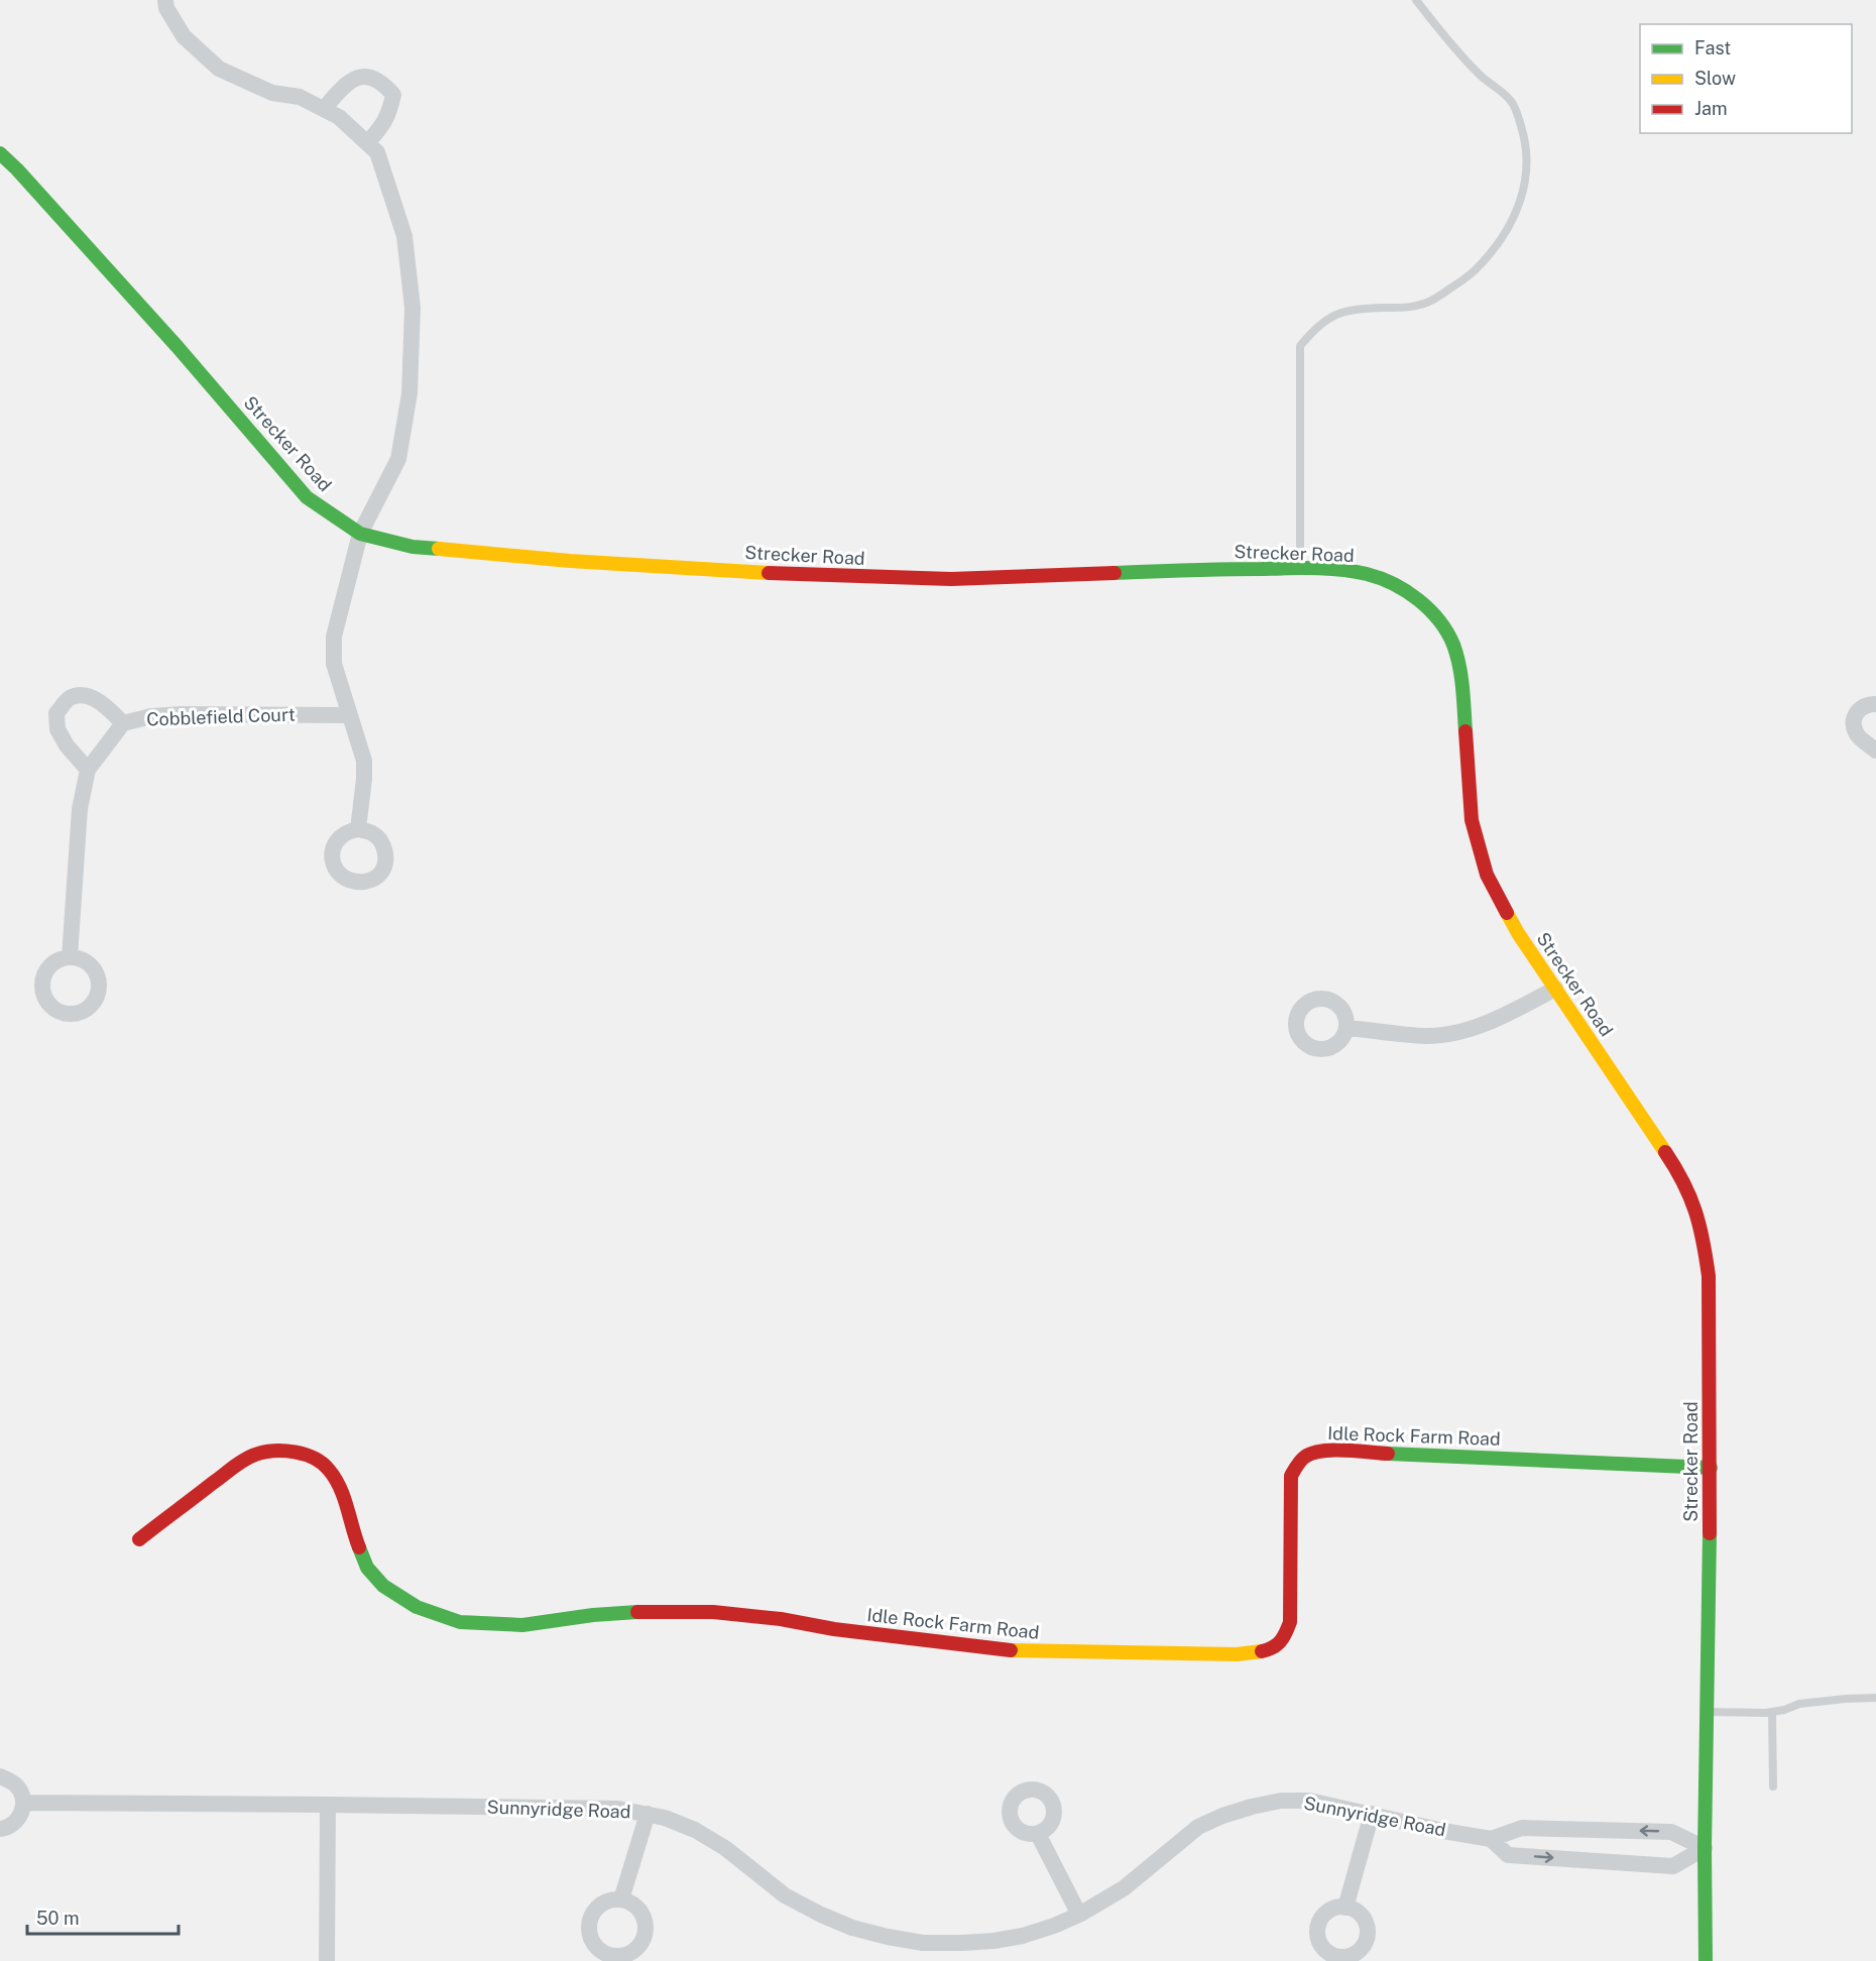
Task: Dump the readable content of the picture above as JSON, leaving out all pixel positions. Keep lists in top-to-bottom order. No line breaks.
{"streets":{"street":["Strecker Road","Cobblefield Court","Idle Rock Farm Road","Sunnyridge Road"]},"crossings":[["Strecker Road","Idle Rock Farm Road"],["Strecker Road","Sunnyridge Road"]],"legend":["Fast","Slow","Jam"],"scale_bar":"50 m"}
